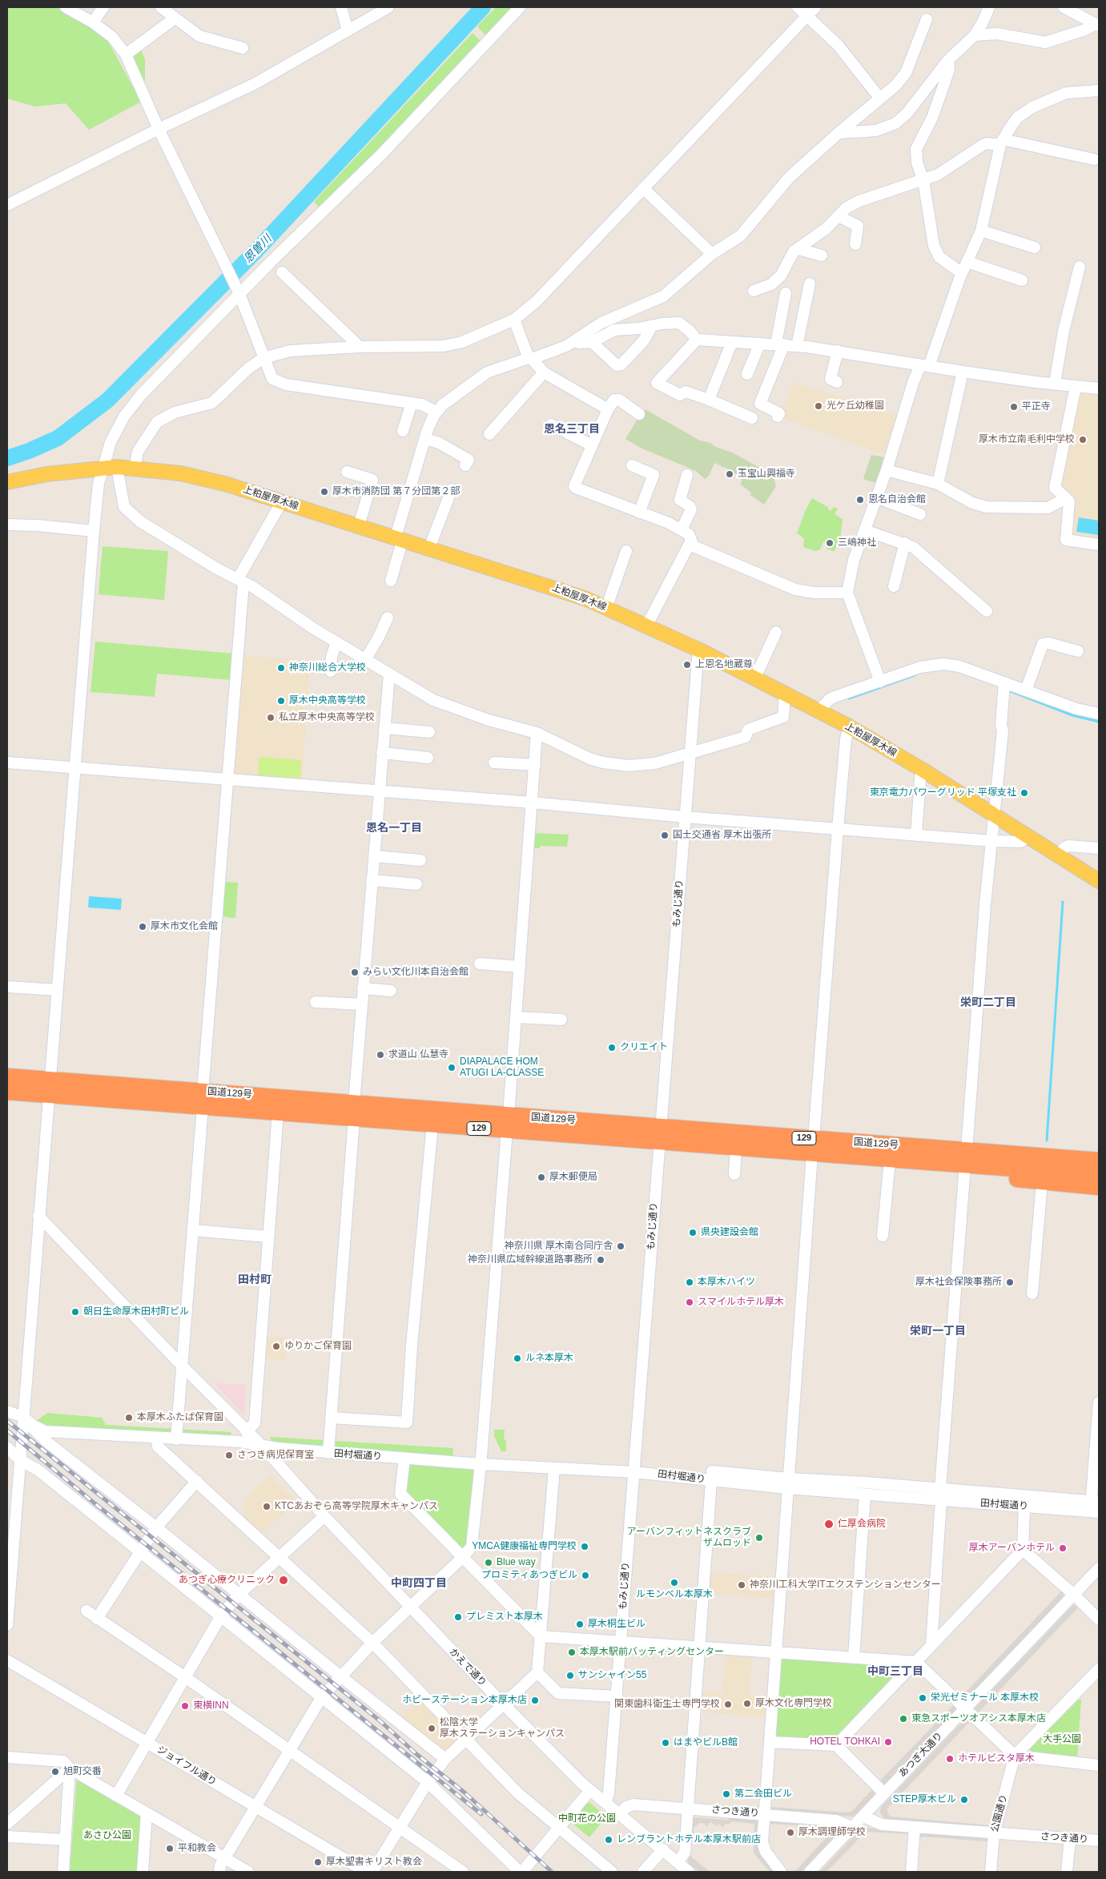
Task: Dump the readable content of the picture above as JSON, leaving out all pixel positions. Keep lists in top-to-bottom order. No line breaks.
{"streets":{"highway":["国道129号","129"],"main road":["上粕屋厚木線"],"street":["もみじ通り","田村堀通り","かえで通り","あつぎ大通り","ジョイフル通り","さつき通り","公園通り"]},"crossings":[["上粕屋厚木線","もみじ通り"],["もみじ通り","国道129号"],["もみじ通り","田村堀通り"],["もみじ通り","かえで通り"],["国道129号","129"],["田村堀通り","かえで通り"],["かえで通り","さつき通り"],["あつぎ大通り","さつき通り"],["さつき通り","公園通り"]],"districts":["恩名三丁目","恩名一丁目","栄町二丁目","田村町","栄町一丁目","中町四丁目","中町三丁目"],"water":["恩曽川"],"parks":["大手公園","中町花の公園","あさひ公園"],"places":["光ケ丘幼稚園","平正寺","厚木市立南毛利中学校","玉宝山興福寺","厚木市消防団 第７分団第２部","恩名自治会館","三嶋神社","上恩名地蔵尊","神奈川総合大学校","厚木中央高等学校","私立厚木中央高等学校","東京電力パワーグリッド 平塚支社","国土交通省 厚木出張所","厚木市文化会館","みらい文化川本自治会館","クリエイト","求道山 仏慧寺","DIAPALACE HOM ATUGI LA-CLASSE","厚木郵便局","県央建設会館","神奈川県 厚木南合同庁舎","神奈川県広域幹線道路事務所","本厚木ハイツ","厚木社会保険事務所","スマイルホテル厚木","朝日生命厚木田村町ビル","ゆりかご保育園","ルネ本厚木","本厚木ふたば保育園","さつき病児保育室","KTCあおぞら高等学院厚木キャンパス","仁厚会病院","アーバンフィットネスクラブ ザムロッド","YMCA健康福祉専門学校","厚木アーバンホテル","Blue way","プロミティあつぎビル","あつぎ心療クリニック","ルモンベル本厚木","神奈川工科大学ITエクステンションセンター","プレミスト本厚木","厚木桐生ビル","本厚木駅前バッティングセンター","サンシャイン55","栄光ゼミナール 本厚木校","ホビーステーション本厚木店","厚木文化専門学校","関東歯科衛生士専門学校","東横INN","東急スポーツオアシス本厚木店","松陰大学 厚木ステーションキャンパス","HOTEL TOHKAI","はまやビルB館","ホテルビスタ厚木","旭町交番","第二会田ビル","STEP厚木ビル","厚木調理師学校","レンブラントホテル本厚木駅前店","平和教会","厚木聖書キリスト教会"]}
